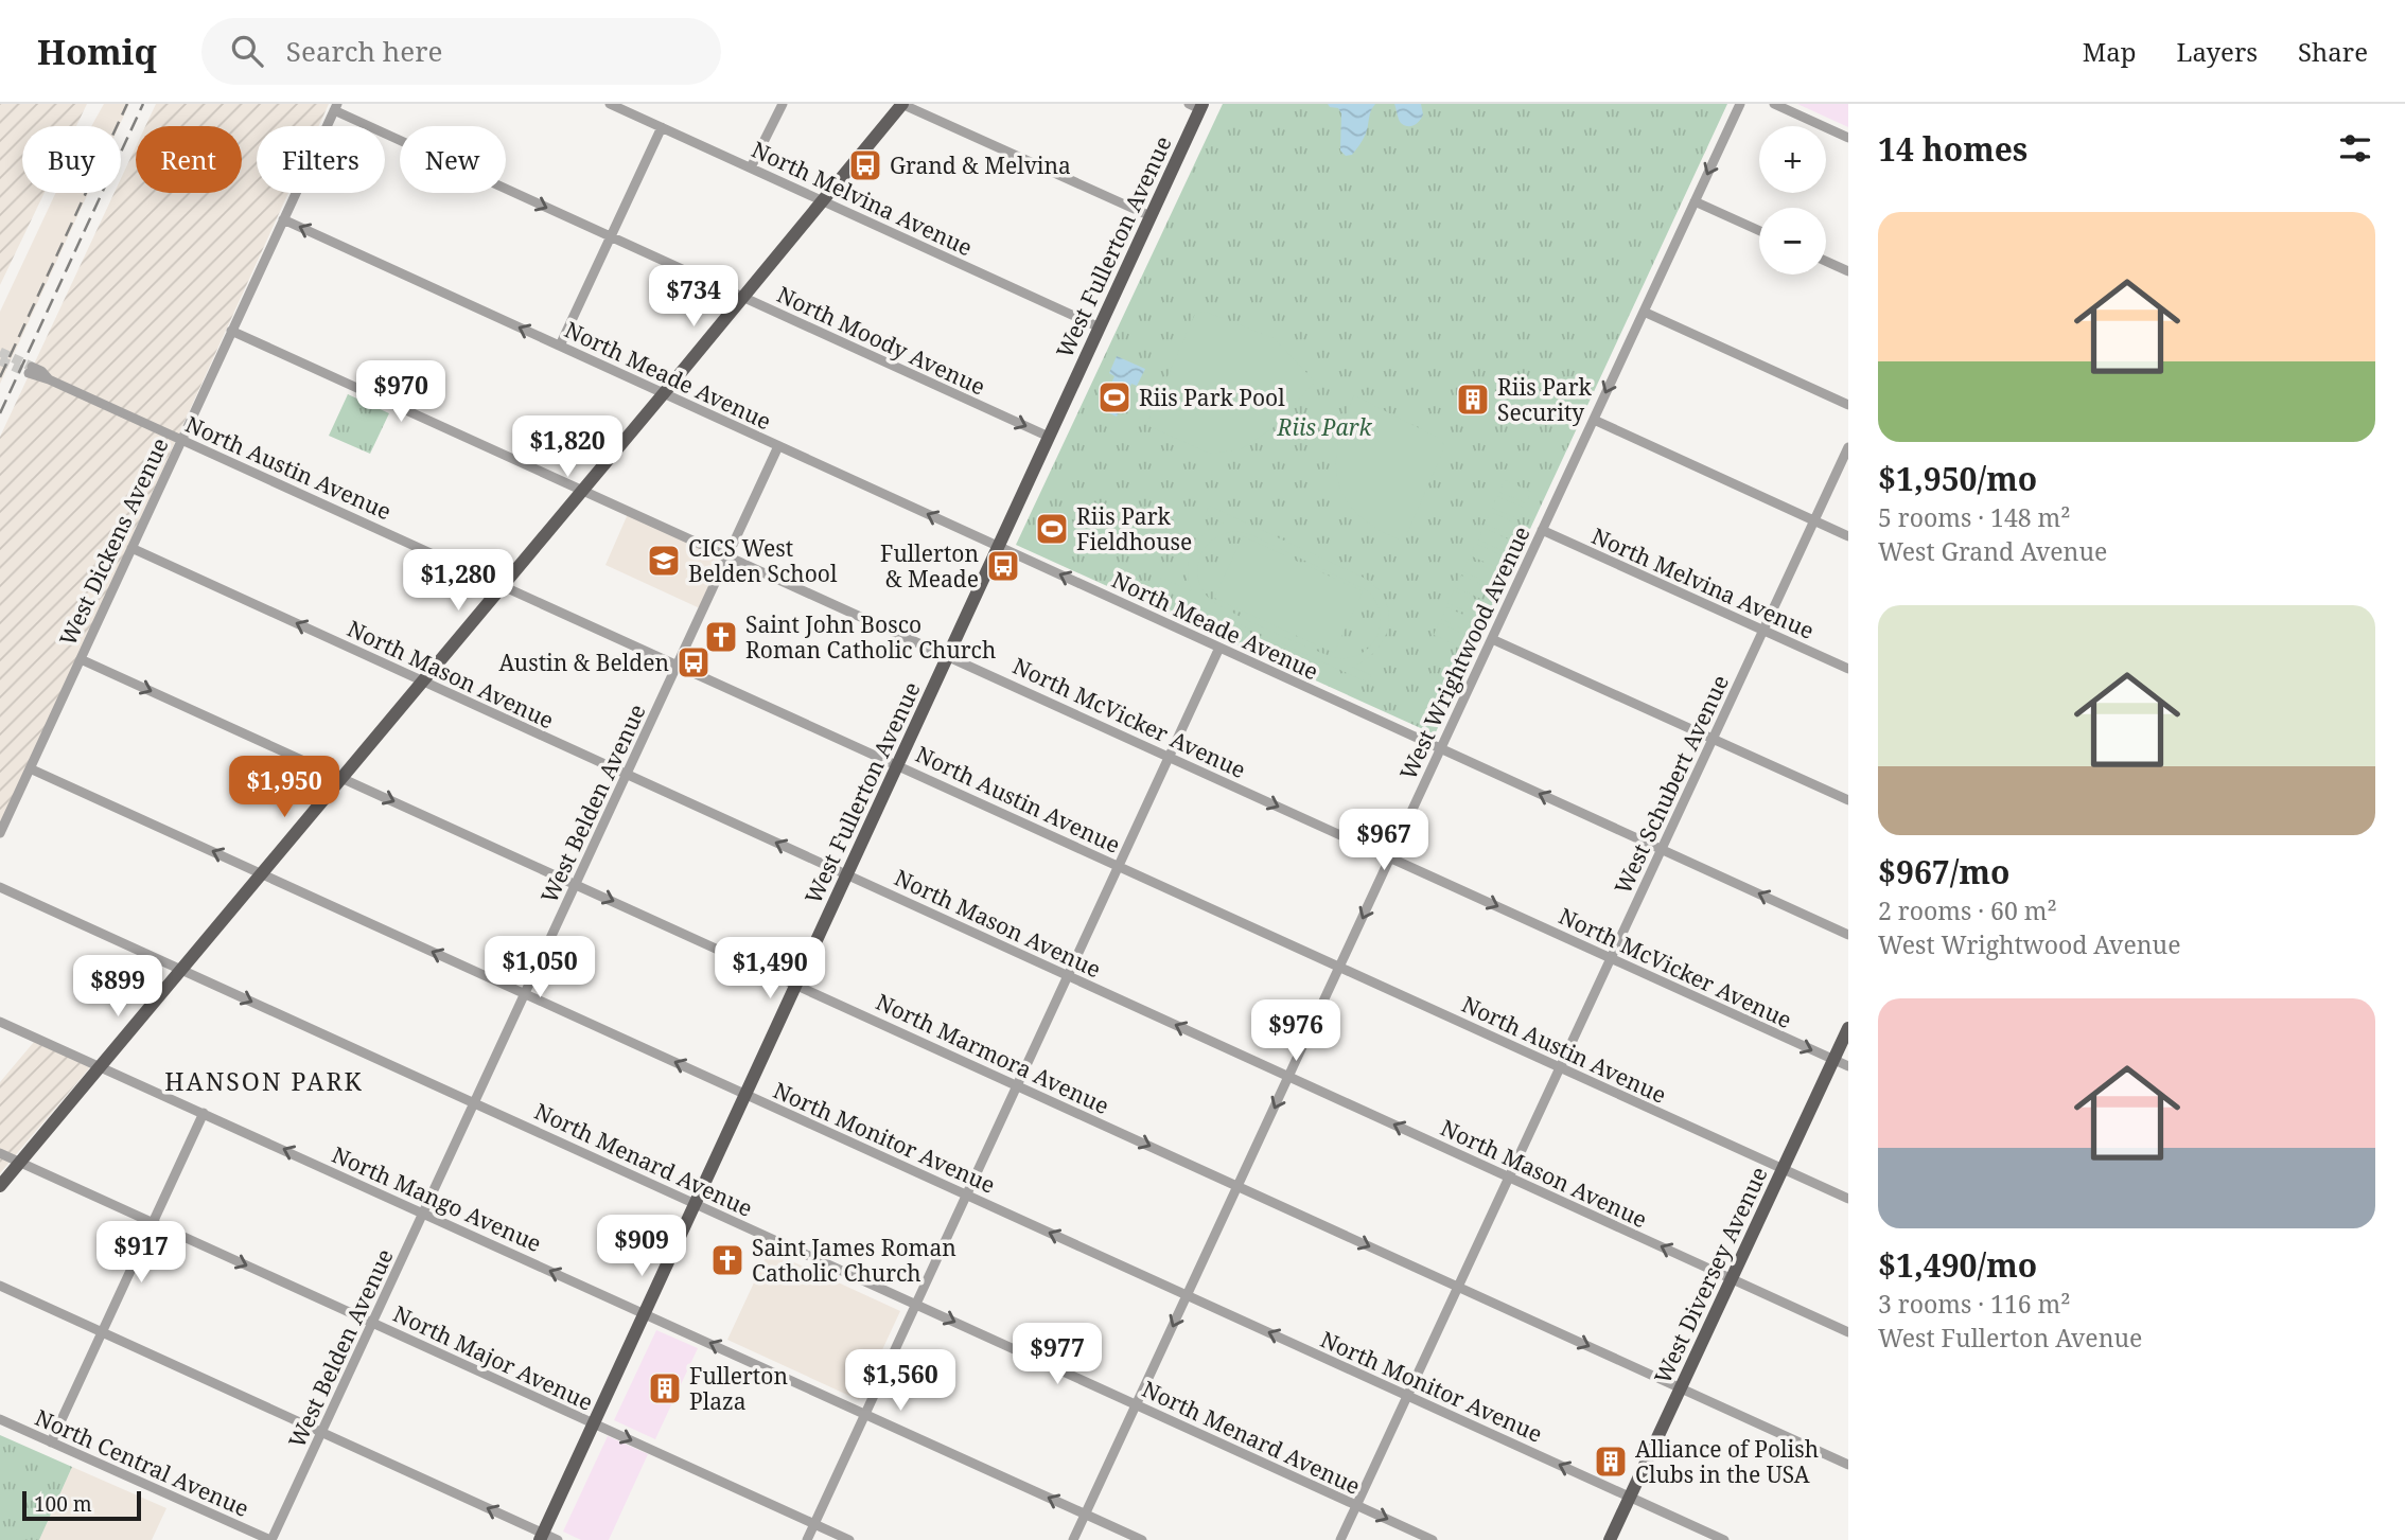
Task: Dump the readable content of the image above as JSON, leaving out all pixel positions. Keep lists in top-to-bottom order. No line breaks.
{"streets":{"main road":["West Fullerton Avenue","West Diversey Avenue"],"street":["North Melvina Avenue","North Moody Avenue","North Meade Avenue","North Austin Avenue","West Dickens Avenue","West Wrightwood Avenue","North Mason Avenue","North McVicker Avenue","West Schubert Avenue","West Belden Avenue","North Marmora Avenue","North Monitor Avenue","North Menard Avenue","North Mango Avenue","North Major Avenue","North Central Avenue"]},"crossings":[["North Melvina Avenue","West Fullerton Avenue"],["North Melvina Avenue","West Wrightwood Avenue"],["North Melvina Avenue","West Schubert Avenue"],["West Fullerton Avenue","North Moody Avenue"],["West Fullerton Avenue","North Meade Avenue"],["West Fullerton Avenue","North Austin Avenue"],["West Fullerton Avenue","North Mason Avenue"],["West Fullerton Avenue","North McVicker Avenue"],["West Fullerton Avenue","North Marmora Avenue"],["West Fullerton Avenue","North Monitor Avenue"],["West Fullerton Avenue","North Menard Avenue"],["West Fullerton Avenue","North Mango Avenue"],["West Fullerton Avenue","North Major Avenue"],["North Moody Avenue","West Dickens Avenue"],["North Meade Avenue","West Dickens Avenue"],["North Meade Avenue","West Wrightwood Avenue"],["North Meade Avenue","West Schubert Avenue"],["North Meade Avenue","West Belden Avenue"],["North Austin Avenue","West Dickens Avenue"],["North Austin Avenue","West Wrightwood Avenue"],["North Austin Avenue","West Schubert Avenue"],["North Austin Avenue","West Belden Avenue"],["North Austin Avenue","West Diversey Avenue"],["West Dickens Avenue","North Mason Avenue"],["West Dickens Avenue","North McVicker Avenue"],["West Dickens Avenue","North Marmora Avenue"],["West Dickens Avenue","North Monitor Avenue"],["West Wrightwood Avenue","North Mason Avenue"],["West Wrightwood Avenue","North McVicker Avenue"],["West Wrightwood Avenue","North Marmora Avenue"],["West Wrightwood Avenue","North Monitor Avenue"],["West Wrightwood Avenue","North Menard Avenue"],["West Wrightwood Avenue","North Mango Avenue"],["North Mason Avenue","West Schubert Avenue"],["North Mason Avenue","West Belden Avenue"],["North Mason Avenue","West Diversey Avenue"],["North McVicker Avenue","West Schubert Avenue"],["North McVicker Avenue","West Belden Avenue"],["North McVicker Avenue","West Diversey Avenue"],["West Schubert Avenue","North Marmora Avenue"],["West Schubert Avenue","North Monitor Avenue"],["West Schubert Avenue","North Menard Avenue"],["West Belden Avenue","North Marmora Avenue"],["West Belden Avenue","North Monitor Avenue"],["West Belden Avenue","North Menard Avenue"],["West Belden Avenue","North Mango Avenue"],["West Belden Avenue","North Major Avenue"],["West Belden Avenue","North Central Avenue"],["North Marmora Avenue","West Diversey Avenue"],["North Monitor Avenue","West Diversey Avenue"]],"one_way":["North Moody Avenue","North Meade Avenue","West Wrightwood Avenue","North Mason Avenue","North McVicker Avenue","North Marmora Avenue","North Monitor Avenue","North Menard Avenue","North Mango Avenue","North Major Avenue"],"districts":["HANSON PARK"],"parks":["Riis Park"],"places":{"bus stop":["Grand & Melvina","Fullerton & Meade","Austin & Belden"],"sports":["Riis Park Pool","Riis Park Fieldhouse"],"building":["Riis Park Security","Fullerton Plaza","Alliance of Polish Clubs in the USA"],"school or university":["CICS West Belden School"],"church":["Saint John Bosco Roman Catholic Church","Saint James Roman Catholic Church"]},"scale_bar":"100 m","page":{"header":"Homiq","search":"Search here","nav":["Map","Layers","Share"],"heading":"14 homes","map_buttons":["+","−"],"chip":["Buy","Rent","Filters","New"],"list":[{"name":"$1,950/mo","note":"5 rooms · 148 m² · West Grand Avenue"},{"name":"$967/mo","note":"2 rooms · 60 m² · West Wrightwood Avenue"},{"name":"$1,490/mo","note":"3 rooms · 116 m² · West Fullerton Avenue"}],"price":["$734","$970","$1,820","$1,280","$1,950","$967","$1,050","$1,490","$899","$976","$909","$917","$977","$1,560"],"scale":"100 m"}}
